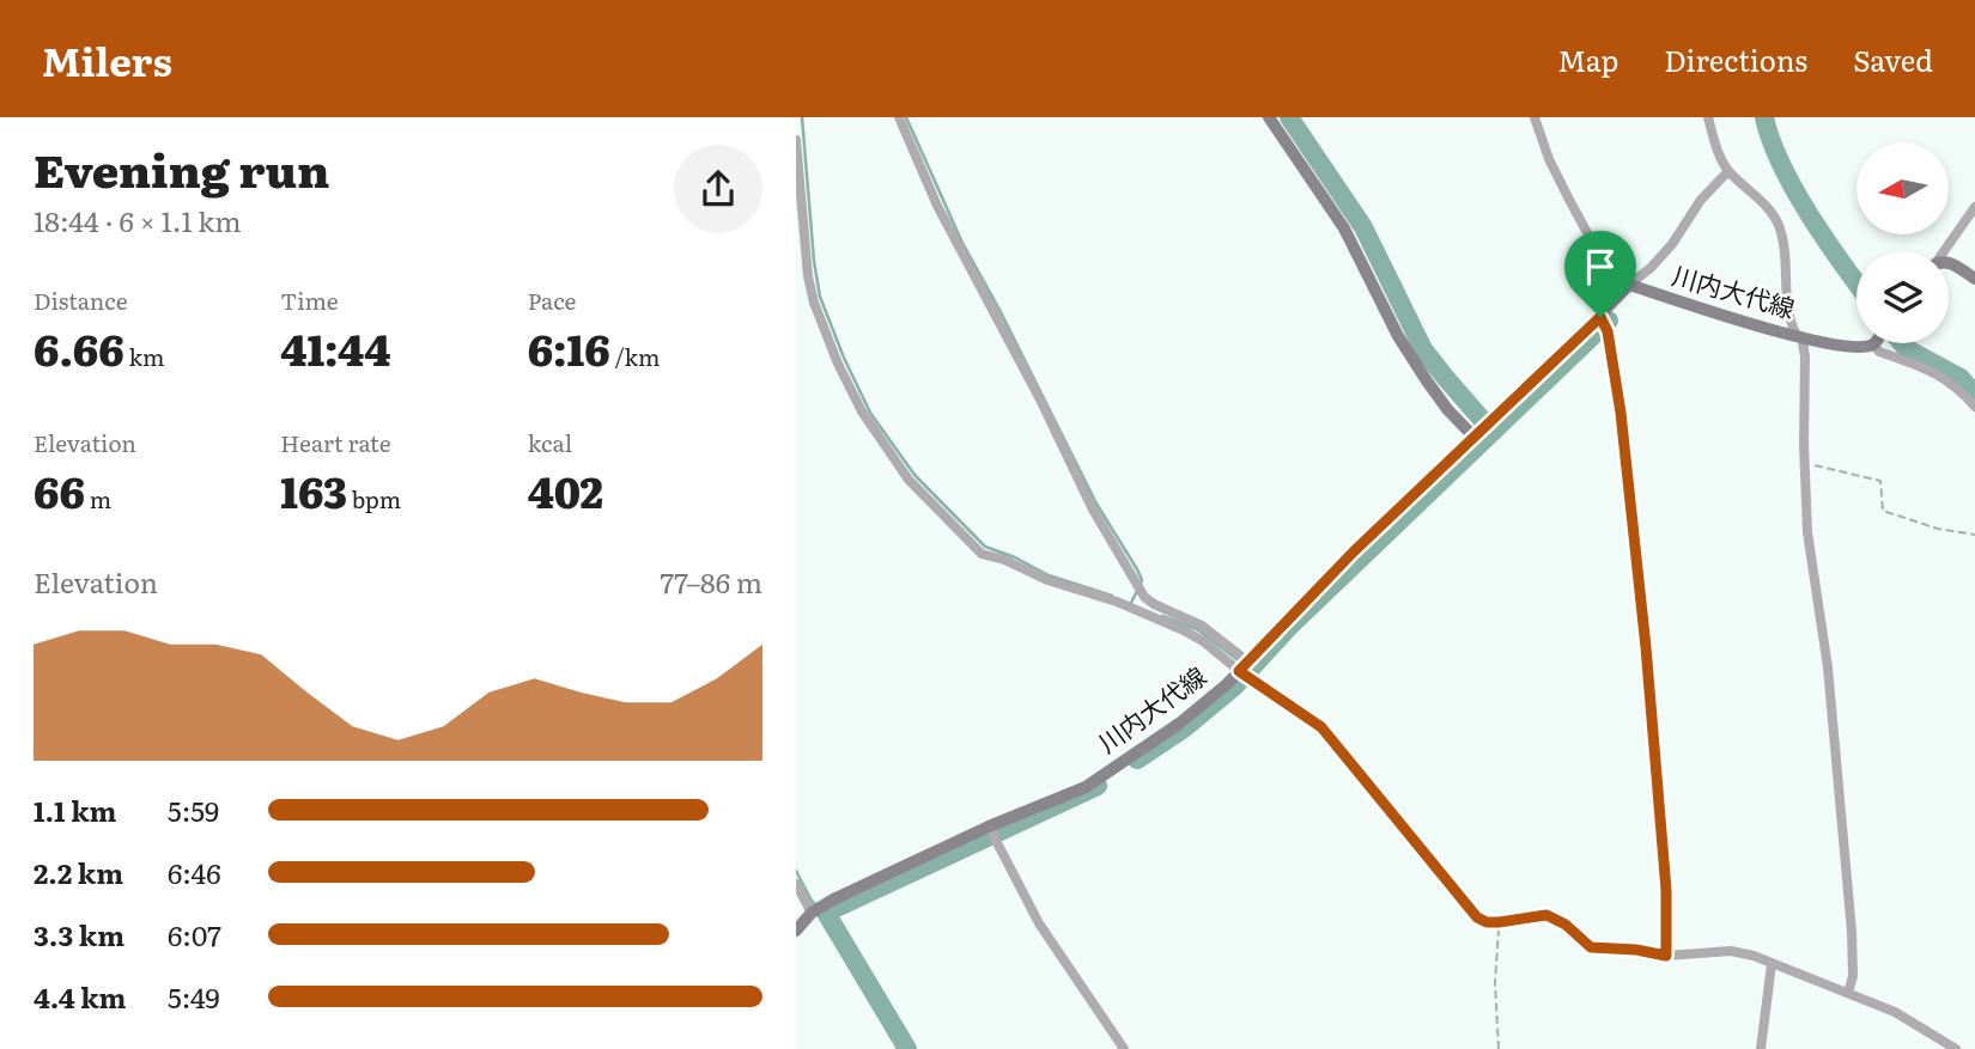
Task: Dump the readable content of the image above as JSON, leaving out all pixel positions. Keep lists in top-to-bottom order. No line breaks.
{"streets":{"main road":["川内大代線"]},"north":"left","page":{"header":"Milers","nav":["Map","Directions","Saved"],"heading":["Evening run","18:44 · 6 × 1.1 km"],"stats":[["Distance","6.66 km"],["Time","41:44"],["Pace","6:16 /km"],["Elevation","66 m"],["Heart rate","163 bpm"],["kcal","402"]],"chart":["Elevation","77–86 m"],"list":[{"name":"1.1 km","note":"5:59"},{"name":"2.2 km","note":"6:46"},{"name":"3.3 km","note":"6:07"},{"name":"4.4 km","note":"5:49"}]}}
